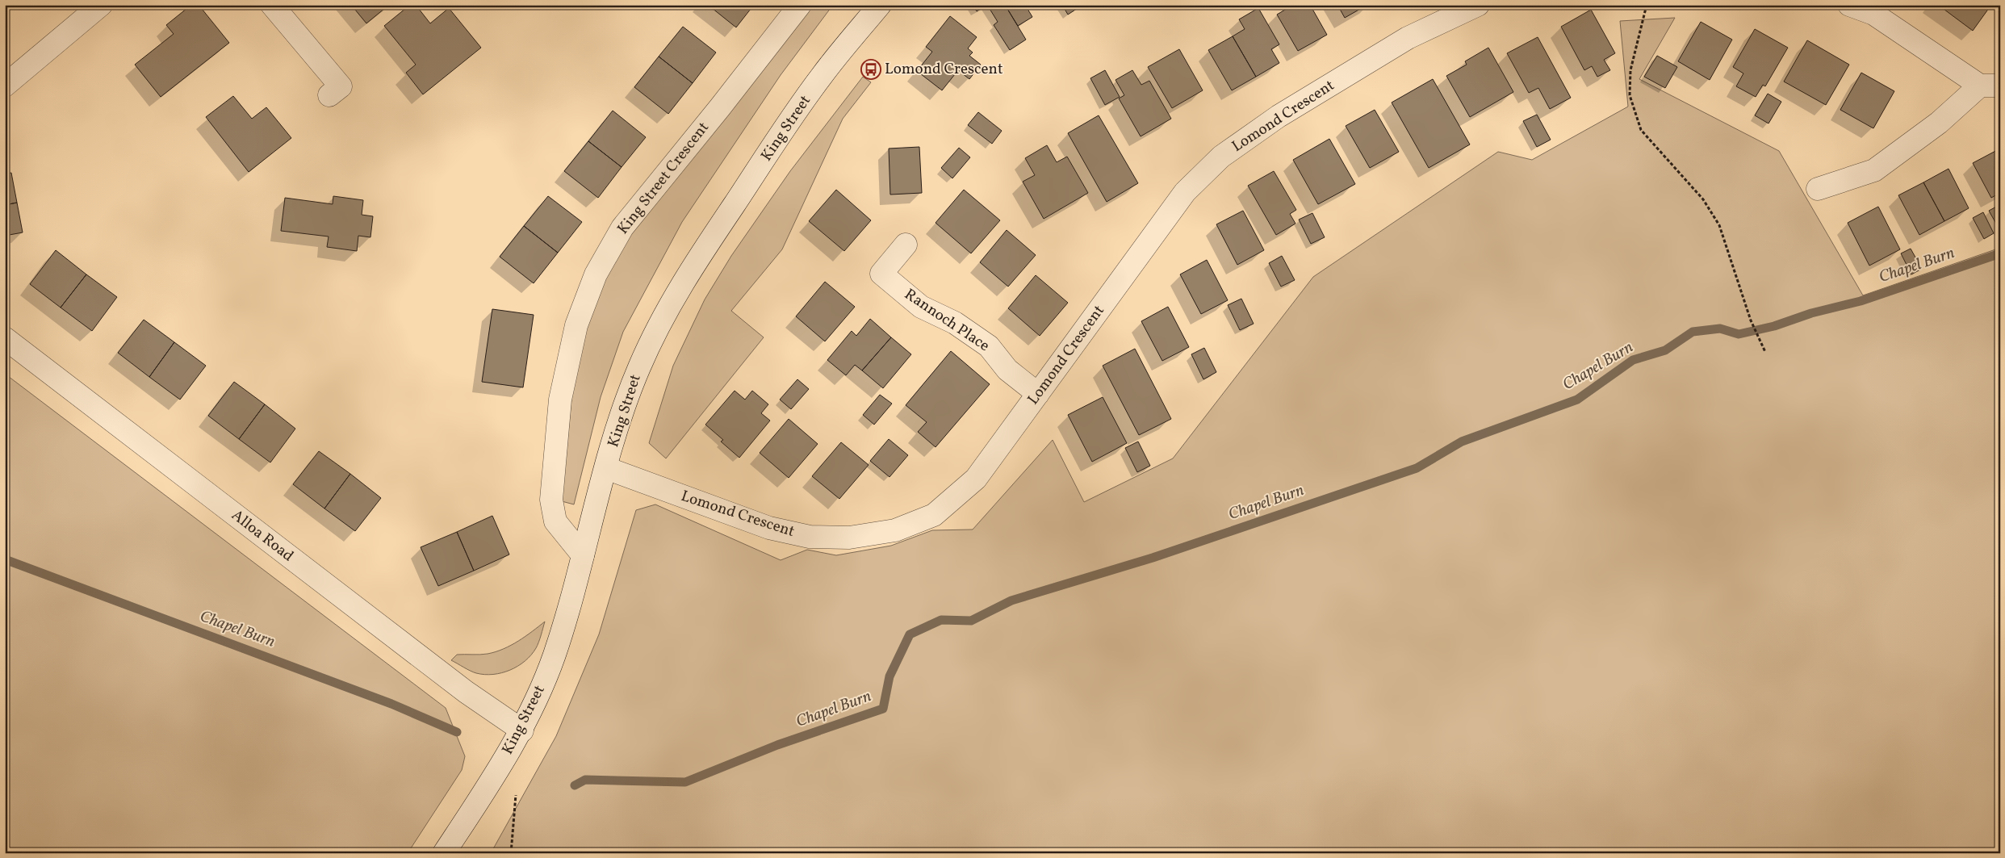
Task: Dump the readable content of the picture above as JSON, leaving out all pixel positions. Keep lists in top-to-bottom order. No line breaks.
{"streets":{"street":["Lomond Crescent","King Street","King Street Crescent","Rannoch Place","Alloa Road"]},"crossings":[["Lomond Crescent","King Street"],["Lomond Crescent","Rannoch Place"],["King Street","King Street Crescent"],["King Street","Alloa Road"]],"water":["Chapel Burn"],"places":{"bus stop":["Lomond Crescent"]}}
